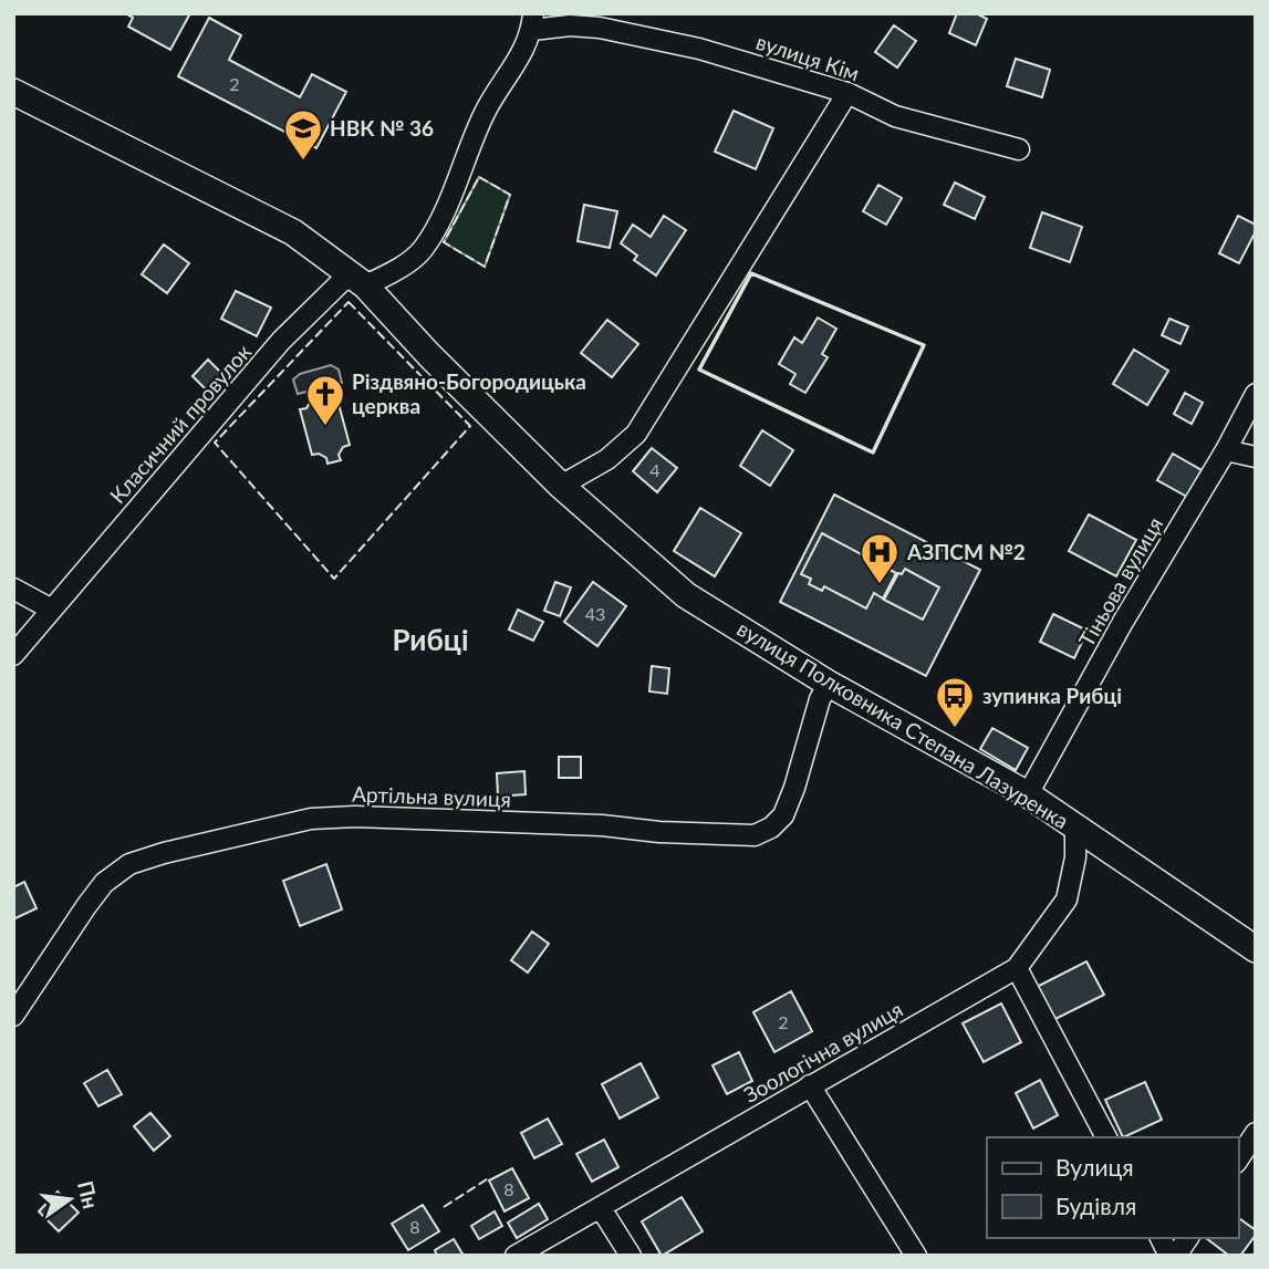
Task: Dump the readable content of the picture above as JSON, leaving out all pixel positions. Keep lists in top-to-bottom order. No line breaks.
{"streets":{"street":["вулиця Кім","Класичний провулок","Тіньова вулиця","вулиця Полковника Степана Лазуренка","Артільна вулиця","Зоологічна вулиця"]},"crossings":[["вулиця Кім","Класичний провулок"],["Класичний провулок","вулиця Полковника Степана Лазуренка"],["Тіньова вулиця","вулиця Полковника Степана Лазуренка"],["вулиця Полковника Степана Лазуренка","Артільна вулиця"],["вулиця Полковника Степана Лазуренка","Зоологічна вулиця"]],"districts":["Рибці"],"places":{"school or university":["НВК № 36"],"church":["Різдвяно-Богородицька церква"],"hospital":["АЗПСМ №2"],"bus stop":["зупинка Рибці"]},"house_numbers":["2","4","43","2","8","8"],"legend":["Вулиця","Будівля"],"north":"right"}
